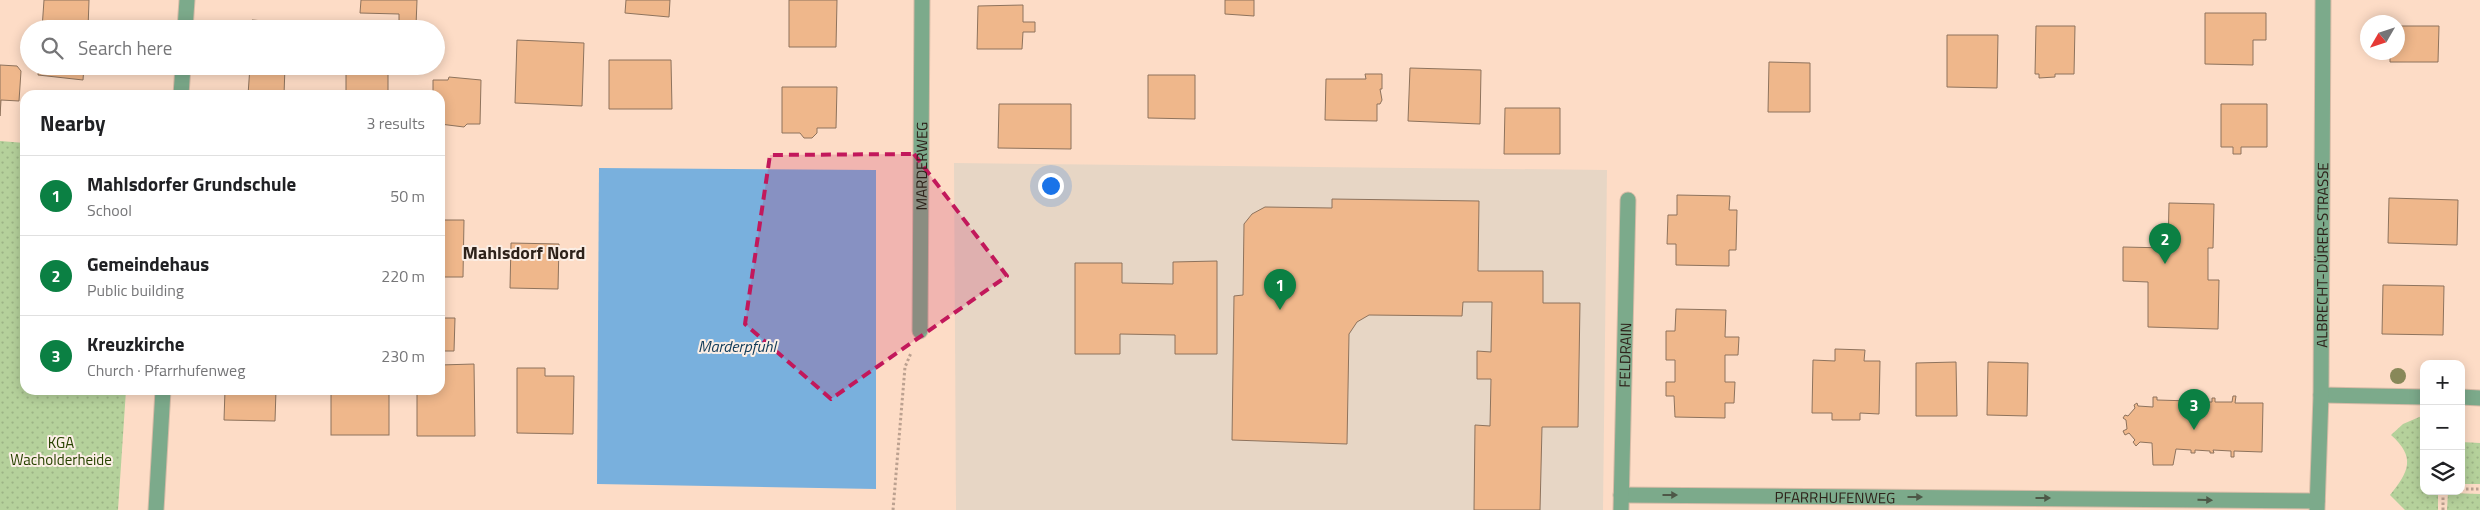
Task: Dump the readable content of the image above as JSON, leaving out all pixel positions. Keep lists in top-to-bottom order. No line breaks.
{"streets":{"street":["MARDERWEG","ALBRECHT-DÜRER-STRASSE","FELDRAIN","PFARRHUFENWEG"]},"crossings":[["ALBRECHT-DÜRER-STRASSE","PFARRHUFENWEG"],["FELDRAIN","PFARRHUFENWEG"]],"one_way":["PFARRHUFENWEG"],"districts":["Mahlsdorf Nord"],"water":["Marderpfuhl"],"parks":["KGA Wacholderheide"],"north":"bottom left","page":{"search":"Search here","heading":["Nearby","3 results"],"list":[{"mark":"1","name":"Mahlsdorfer Grundschule","note":"School","value":"50 m"},{"mark":"2","name":"Gemeindehaus","note":"Public building","value":"220 m"},{"mark":"3","name":"Kreuzkirche","note":"Church · Pfarrhufenweg","value":"230 m"}],"pins":["2","1","3"],"map_buttons":["+","−"]}}
